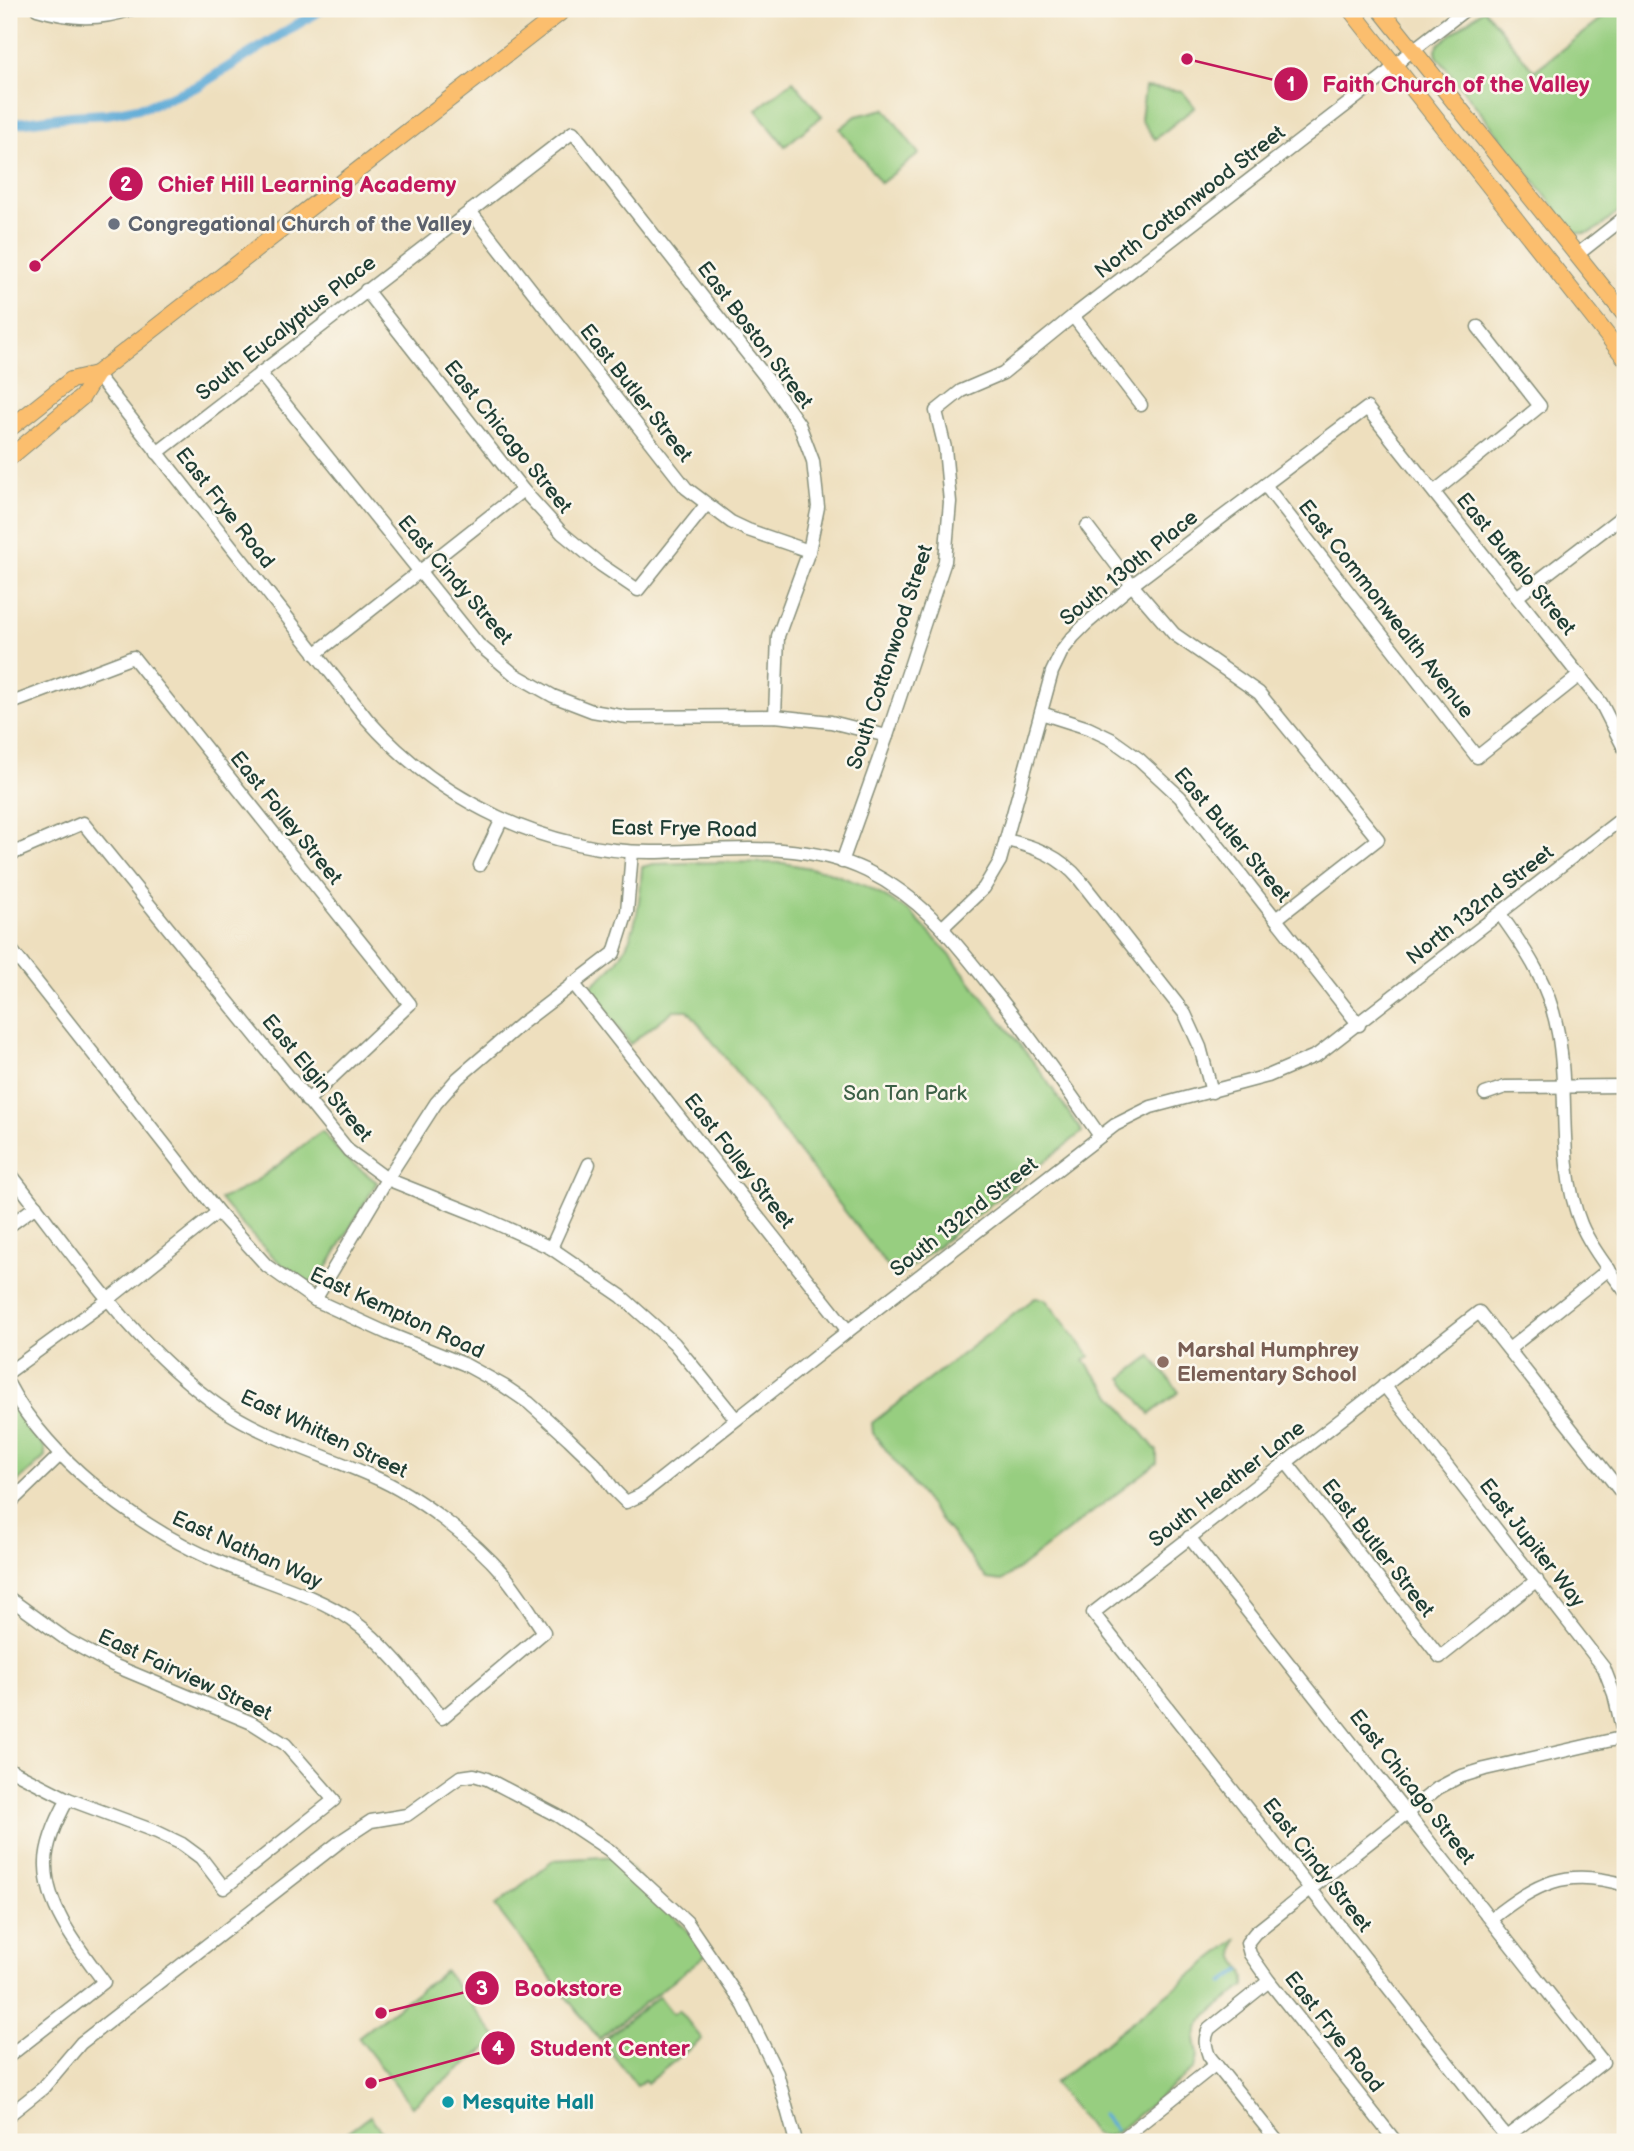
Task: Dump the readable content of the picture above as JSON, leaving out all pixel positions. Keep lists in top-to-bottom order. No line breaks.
{"streets":{"street":["North Cottonwood Street","South Eucalyptus Place","East Boston Street","East Butler Street","East Chicago Street","East Frye Road","East Buffalo Street","South 130th Place","East Cindy Street","East Commonwealth Avenue","South Cottonwood Street","East Folley Street","North 132nd Street","East Elgin Street","South 132nd Street","East Kempton Road","East Whitten Street","South Heather Lane","East Jupiter Way","East Nathan Way","East Fairview Street"]},"crossings":[["North Cottonwood Street","South Cottonwood Street"],["South Eucalyptus Place","East Boston Street"],["South Eucalyptus Place","East Butler Street"],["South Eucalyptus Place","East Chicago Street"],["South Eucalyptus Place","East Frye Road"],["South Eucalyptus Place","East Cindy Street"],["East Boston Street","East Butler Street"],["East Boston Street","East Cindy Street"],["East Butler Street","East Chicago Street"],["East Butler Street","South 130th Place"],["East Butler Street","North 132nd Street"],["East Butler Street","South 132nd Street"],["East Butler Street","South Heather Lane"],["East Butler Street","East Jupiter Way"],["East Chicago Street","East Cindy Street"],["East Chicago Street","South Heather Lane"],["East Frye Road","South 130th Place"],["East Frye Road","East Cindy Street"],["East Frye Road","South Cottonwood Street"],["East Frye Road","South 132nd Street"],["East Buffalo Street","South 130th Place"],["East Buffalo Street","East Commonwealth Avenue"],["South 130th Place","East Commonwealth Avenue"],["East Cindy Street","South Cottonwood Street"],["East Cindy Street","South Heather Lane"],["East Folley Street","East Elgin Street"],["East Folley Street","South 132nd Street"],["North 132nd Street","South 132nd Street"],["East Elgin Street","South 132nd Street"],["South 132nd Street","East Kempton Road"],["East Whitten Street","East Nathan Way"],["South Heather Lane","East Jupiter Way"]],"parks":["San Tan Park"],"places":["Faith Church of the Valley","Congregational Church of the Valley","Chief Hill Learning Academy","Marshal Humphrey Elementary School","Bookstore","Student Center","Mesquite Hall"]}
